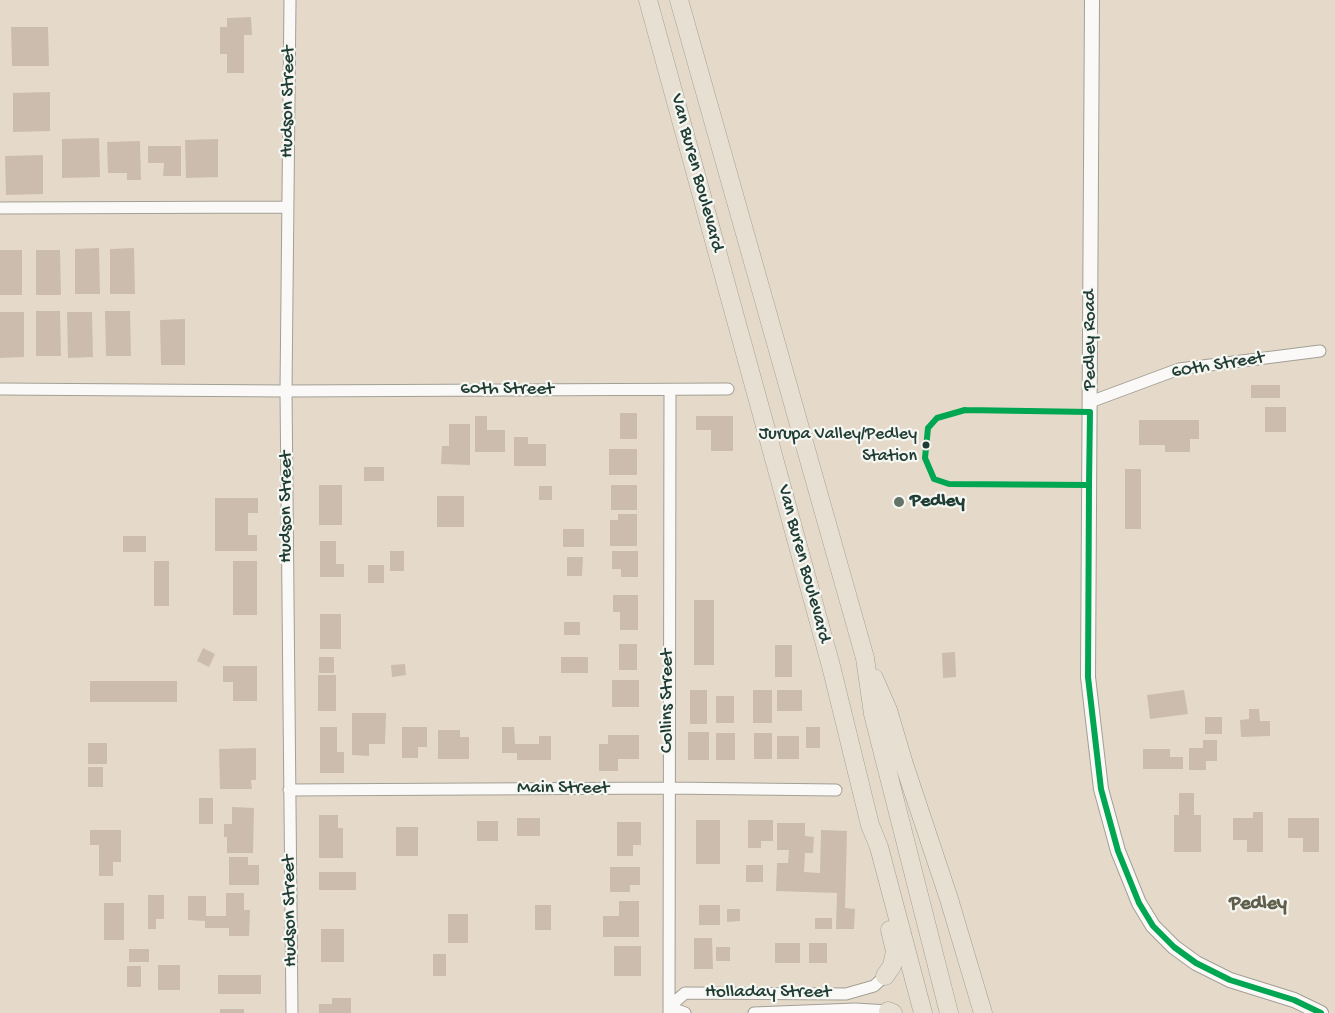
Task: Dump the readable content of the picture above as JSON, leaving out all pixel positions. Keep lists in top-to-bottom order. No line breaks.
{"streets":{"main road":["Van Buren Boulevard"],"street":["Hudson Street","Pedley Road","60th Street","Collins Street","Main Street","Holladay Street"]},"crossings":[["Hudson Street","60th Street"],["Hudson Street","Main Street"],["Pedley Road","60th Street"],["60th Street","Collins Street"],["Collins Street","Main Street"],["Collins Street","Holladay Street"]],"districts":["Pedley"],"places":["Jurupa Valley/Pedley Station","Pedley"]}
